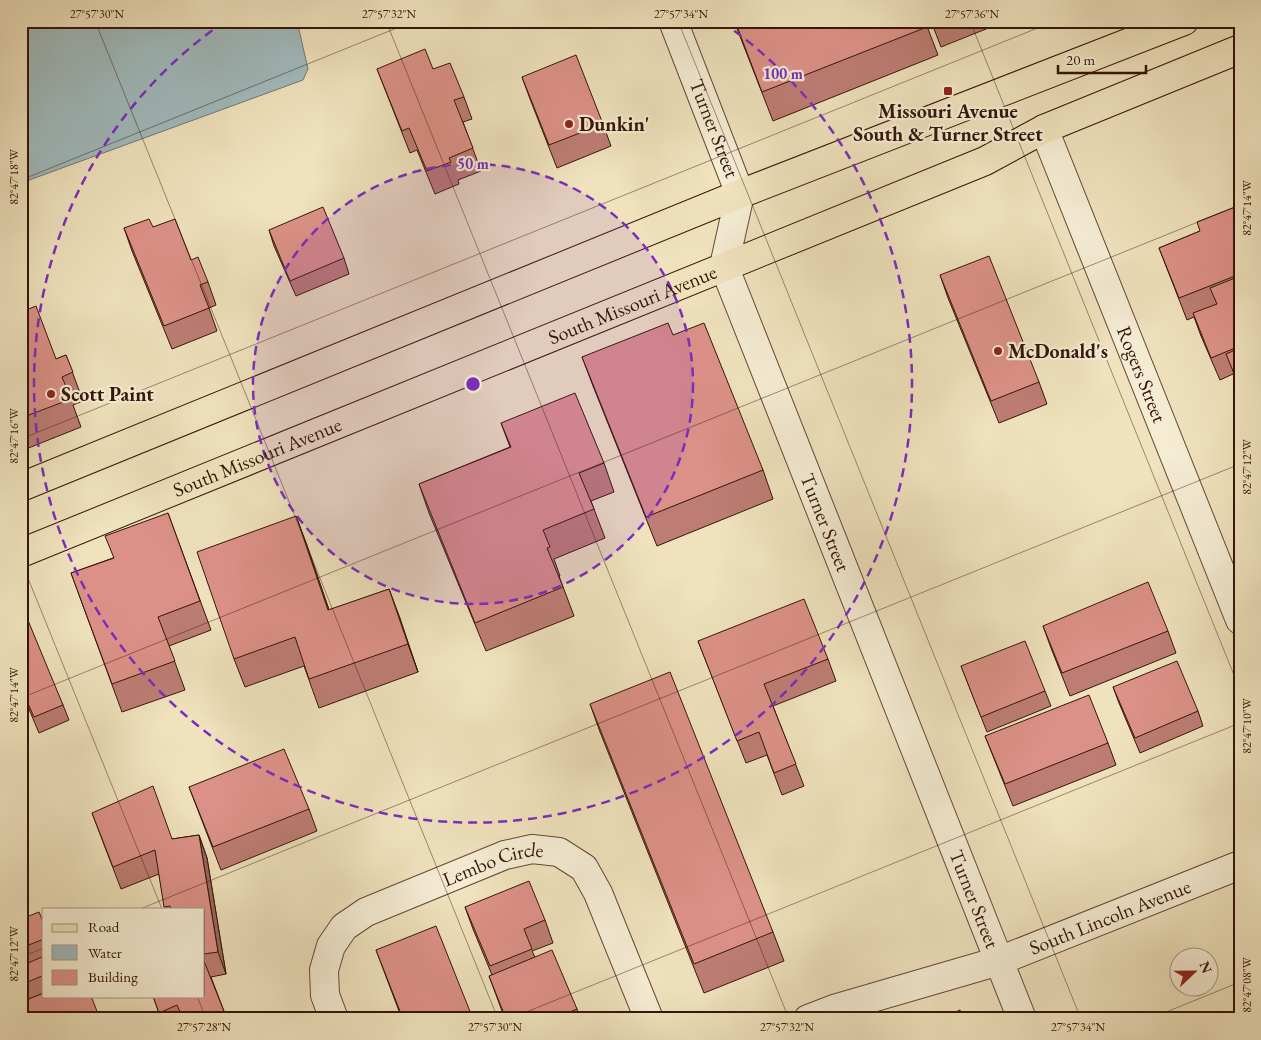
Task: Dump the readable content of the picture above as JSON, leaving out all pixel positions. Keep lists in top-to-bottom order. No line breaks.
{"streets":{"main road":["South Missouri Avenue"],"street":["Turner Street","Rogers Street","Lembo Circle","South Lincoln Avenue"]},"crossings":[["Turner Street","South Missouri Avenue"],["Turner Street","South Lincoln Avenue"],["South Missouri Avenue","Rogers Street"]],"places":{"transit":["Missouri Avenue South & Turner Street"],"other":["Dunkin'","McDonald's","Scott Paint"]},"legend":["Road","Water","Building"],"scale_bar":"20 m","north":"right","coordinates":["27°57'30\"N","27°57'32\"N","27°57'34\"N","27°57'36\"N","82°47'18\"W","82°47'14\"W","82°47'16\"W","82°47'12\"W","82°47'10\"W","82°47'08\"W","27°57'28\"N"],"rings":["100 m","50 m"]}
